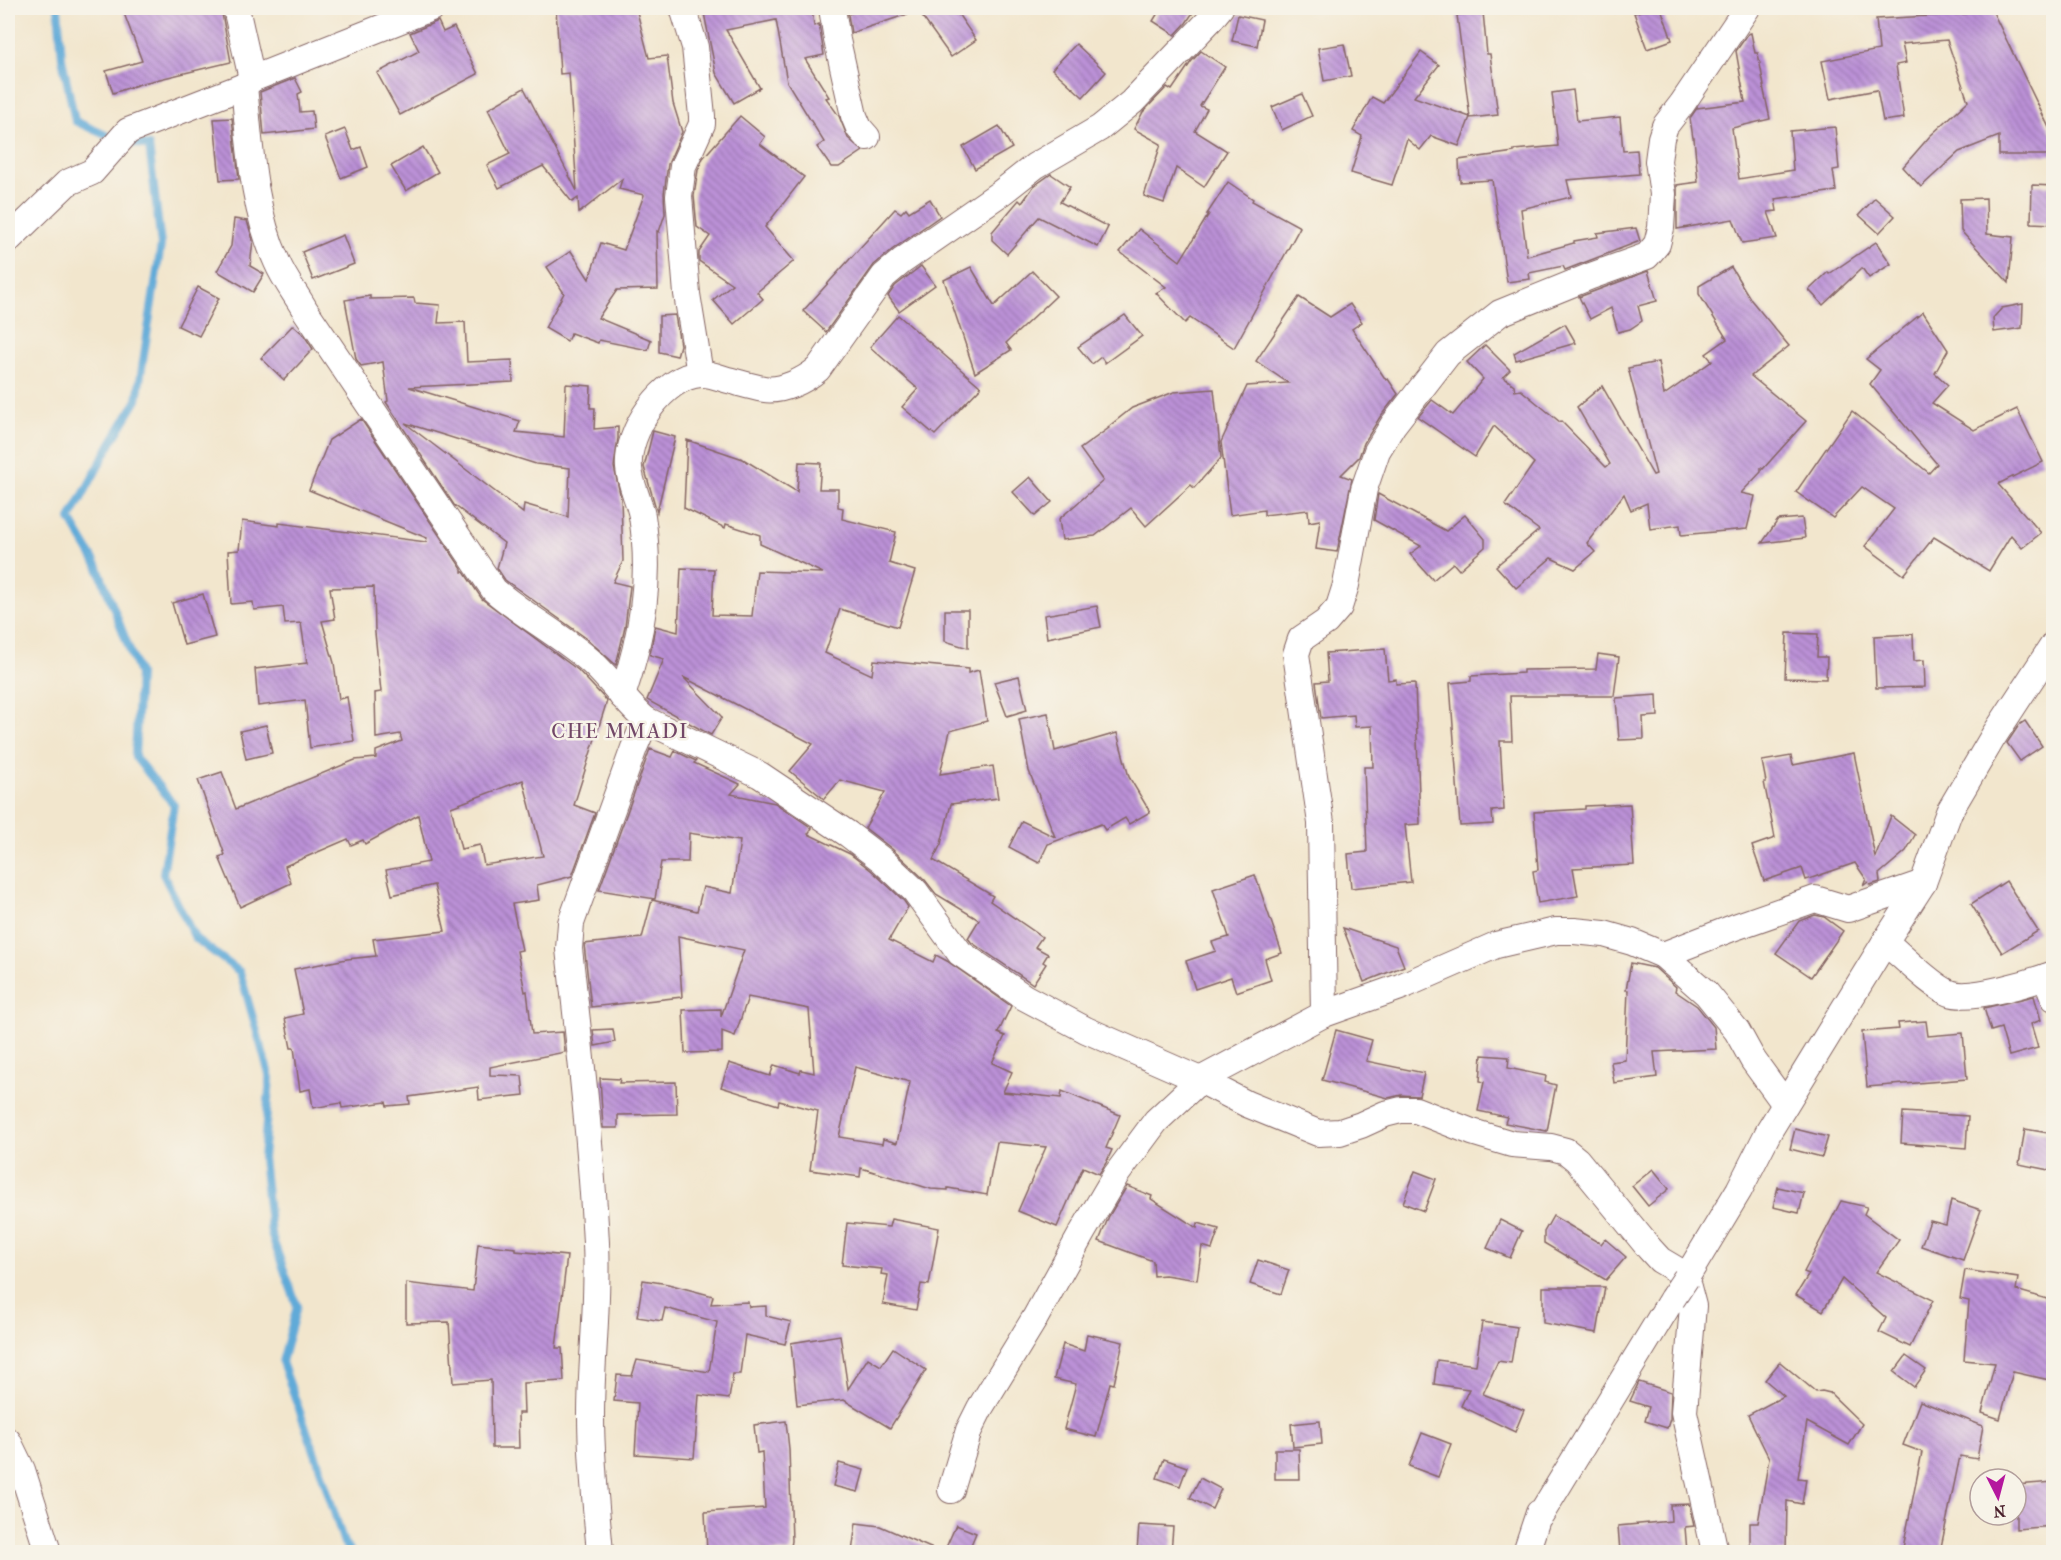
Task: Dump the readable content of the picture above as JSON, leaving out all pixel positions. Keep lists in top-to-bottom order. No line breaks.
{"districts":["CHE MMADI"],"north":"bottom"}
